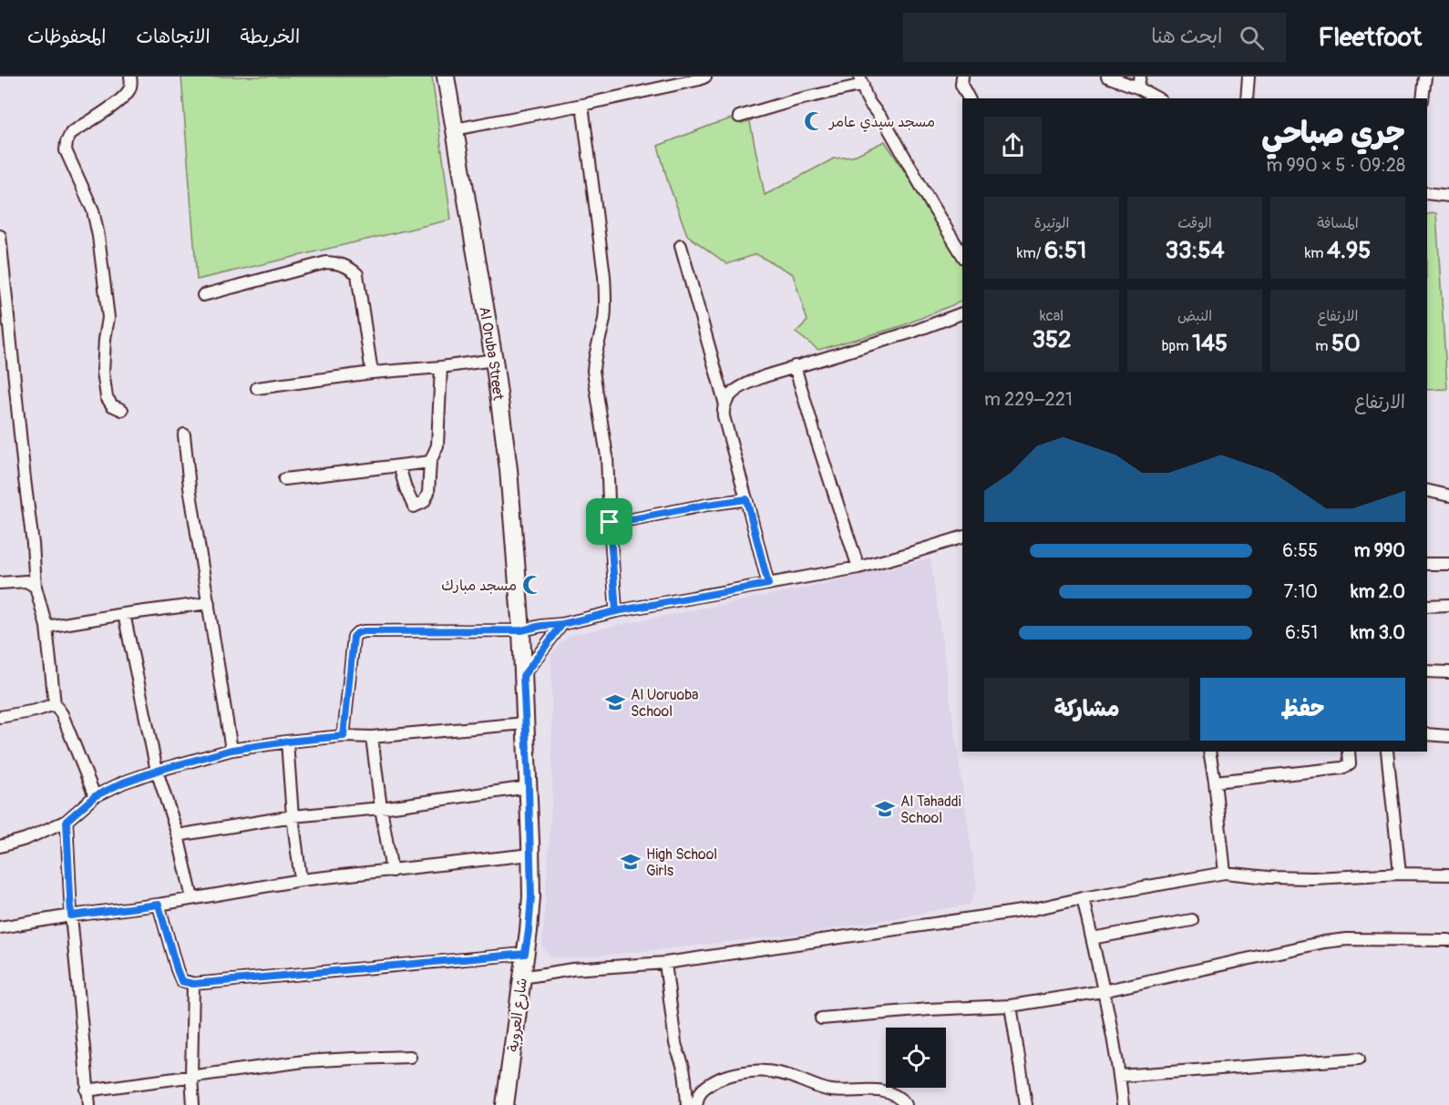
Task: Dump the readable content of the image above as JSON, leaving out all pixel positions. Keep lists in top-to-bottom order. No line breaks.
{"streets":{"street":["Al Oruba Street","شارع العروبة"]},"crossings":[["Al Oruba Street","شارع العروبة"]],"places":{"mosque":["مسجد سيدي عامر","مسجد مبارك"],"school or university":["Al Uoruoba School","Al Tahaddi School","High School Girls"]},"page":{"header":"Fleetfoot","search":"ابحث هنا","nav":["الخريطة","الاتجاهات","المحفوظات"],"heading":["جري صباحي","09:28 · 5 × 990 m"],"stats":[["المسافة","4.95 km"],["الوقت","33:54"],["الوتيرة","6:51 /km"],["الارتفاع","50 m"],["النبض","145 bpm"],["kcal","352"]],"chart":["الارتفاع","221–229 m"],"list":[{"name":"990 m","note":"6:55"},{"name":"2.0 km","note":"7:10"},{"name":"3.0 km","note":"6:51"}],"buttons":["حفظ","مشاركة"]}}
